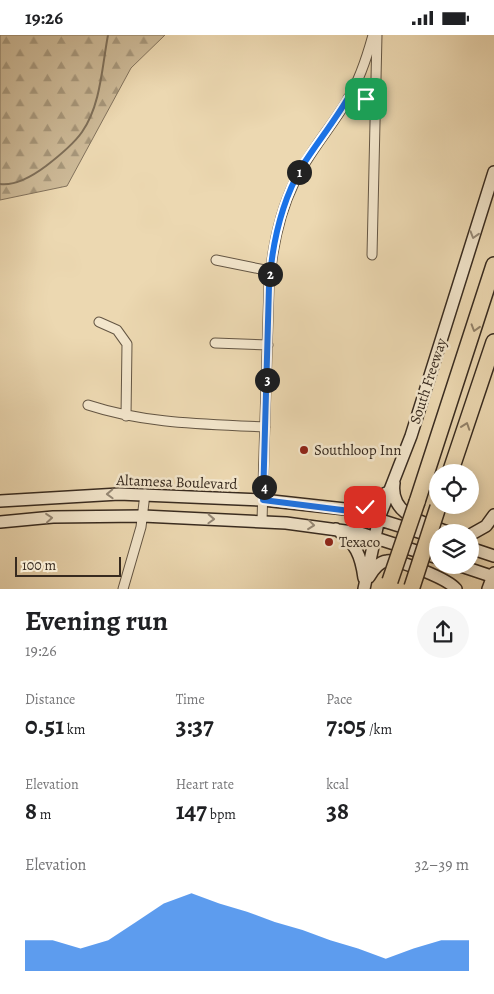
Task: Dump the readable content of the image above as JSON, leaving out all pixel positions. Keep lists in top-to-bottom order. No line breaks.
{"streets":{"highway":["South Freeway"],"main road":["Altamesa Boulevard"]},"crossings":[["South Freeway","Altamesa Boulevard"]],"one_way":["South Freeway"],"places":["Southloop Inn","Texaco"],"scale_bar":"100 m","page":{"status":"19:26","pins":["1","2","3","4"],"scale":"100 m","heading":["Evening run","19:26"],"stats":[["Distance","0.51 km"],["Time","3:37"],["Pace","7:05 /km"],["Elevation","8 m"],["Heart rate","147 bpm"],["kcal","38"]],"chart":["Elevation","32–39 m"]}}
